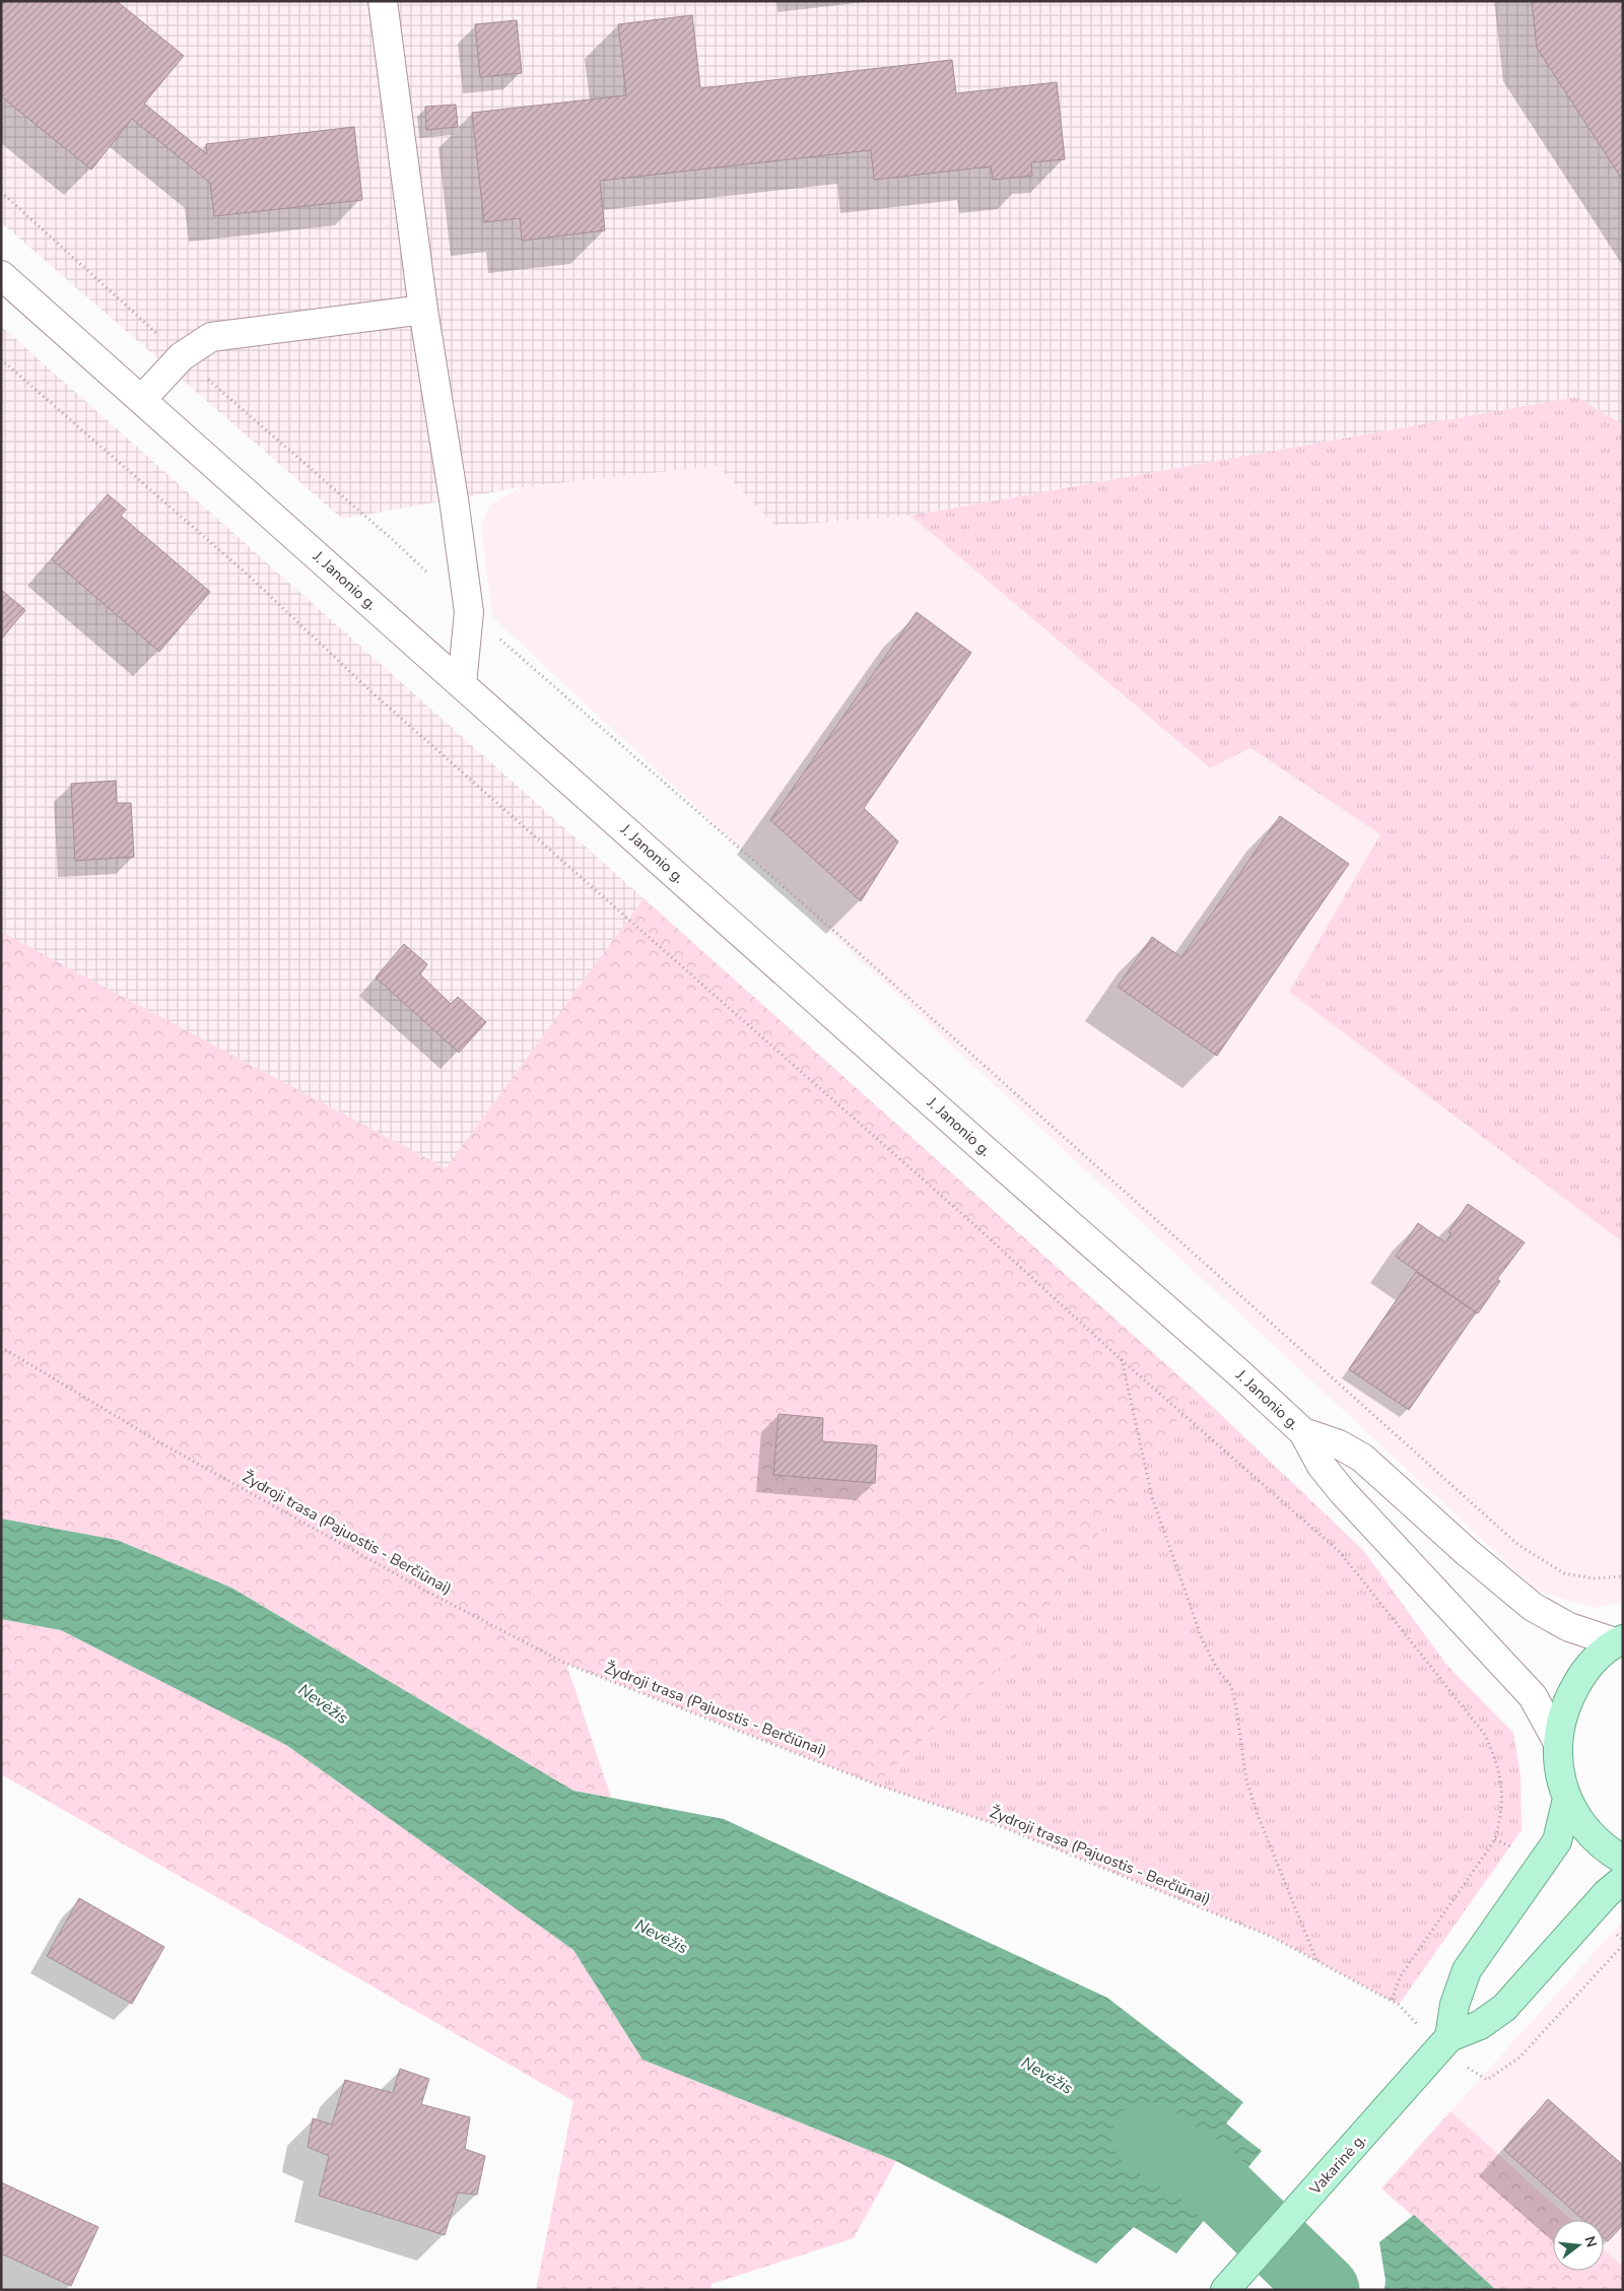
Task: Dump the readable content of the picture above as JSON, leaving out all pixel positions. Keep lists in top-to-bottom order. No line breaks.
{"streets":{"main road":["Vakarinė g."],"street":["J. Janonio g."],"path":["Žydroji trasa (Pajuostis - Berčiūnai)"]},"crossings":[["Žydroji trasa (Pajuostis - Berčiūnai)","Vakarinė g."]],"water":["Nevėžis"],"north":"right"}
